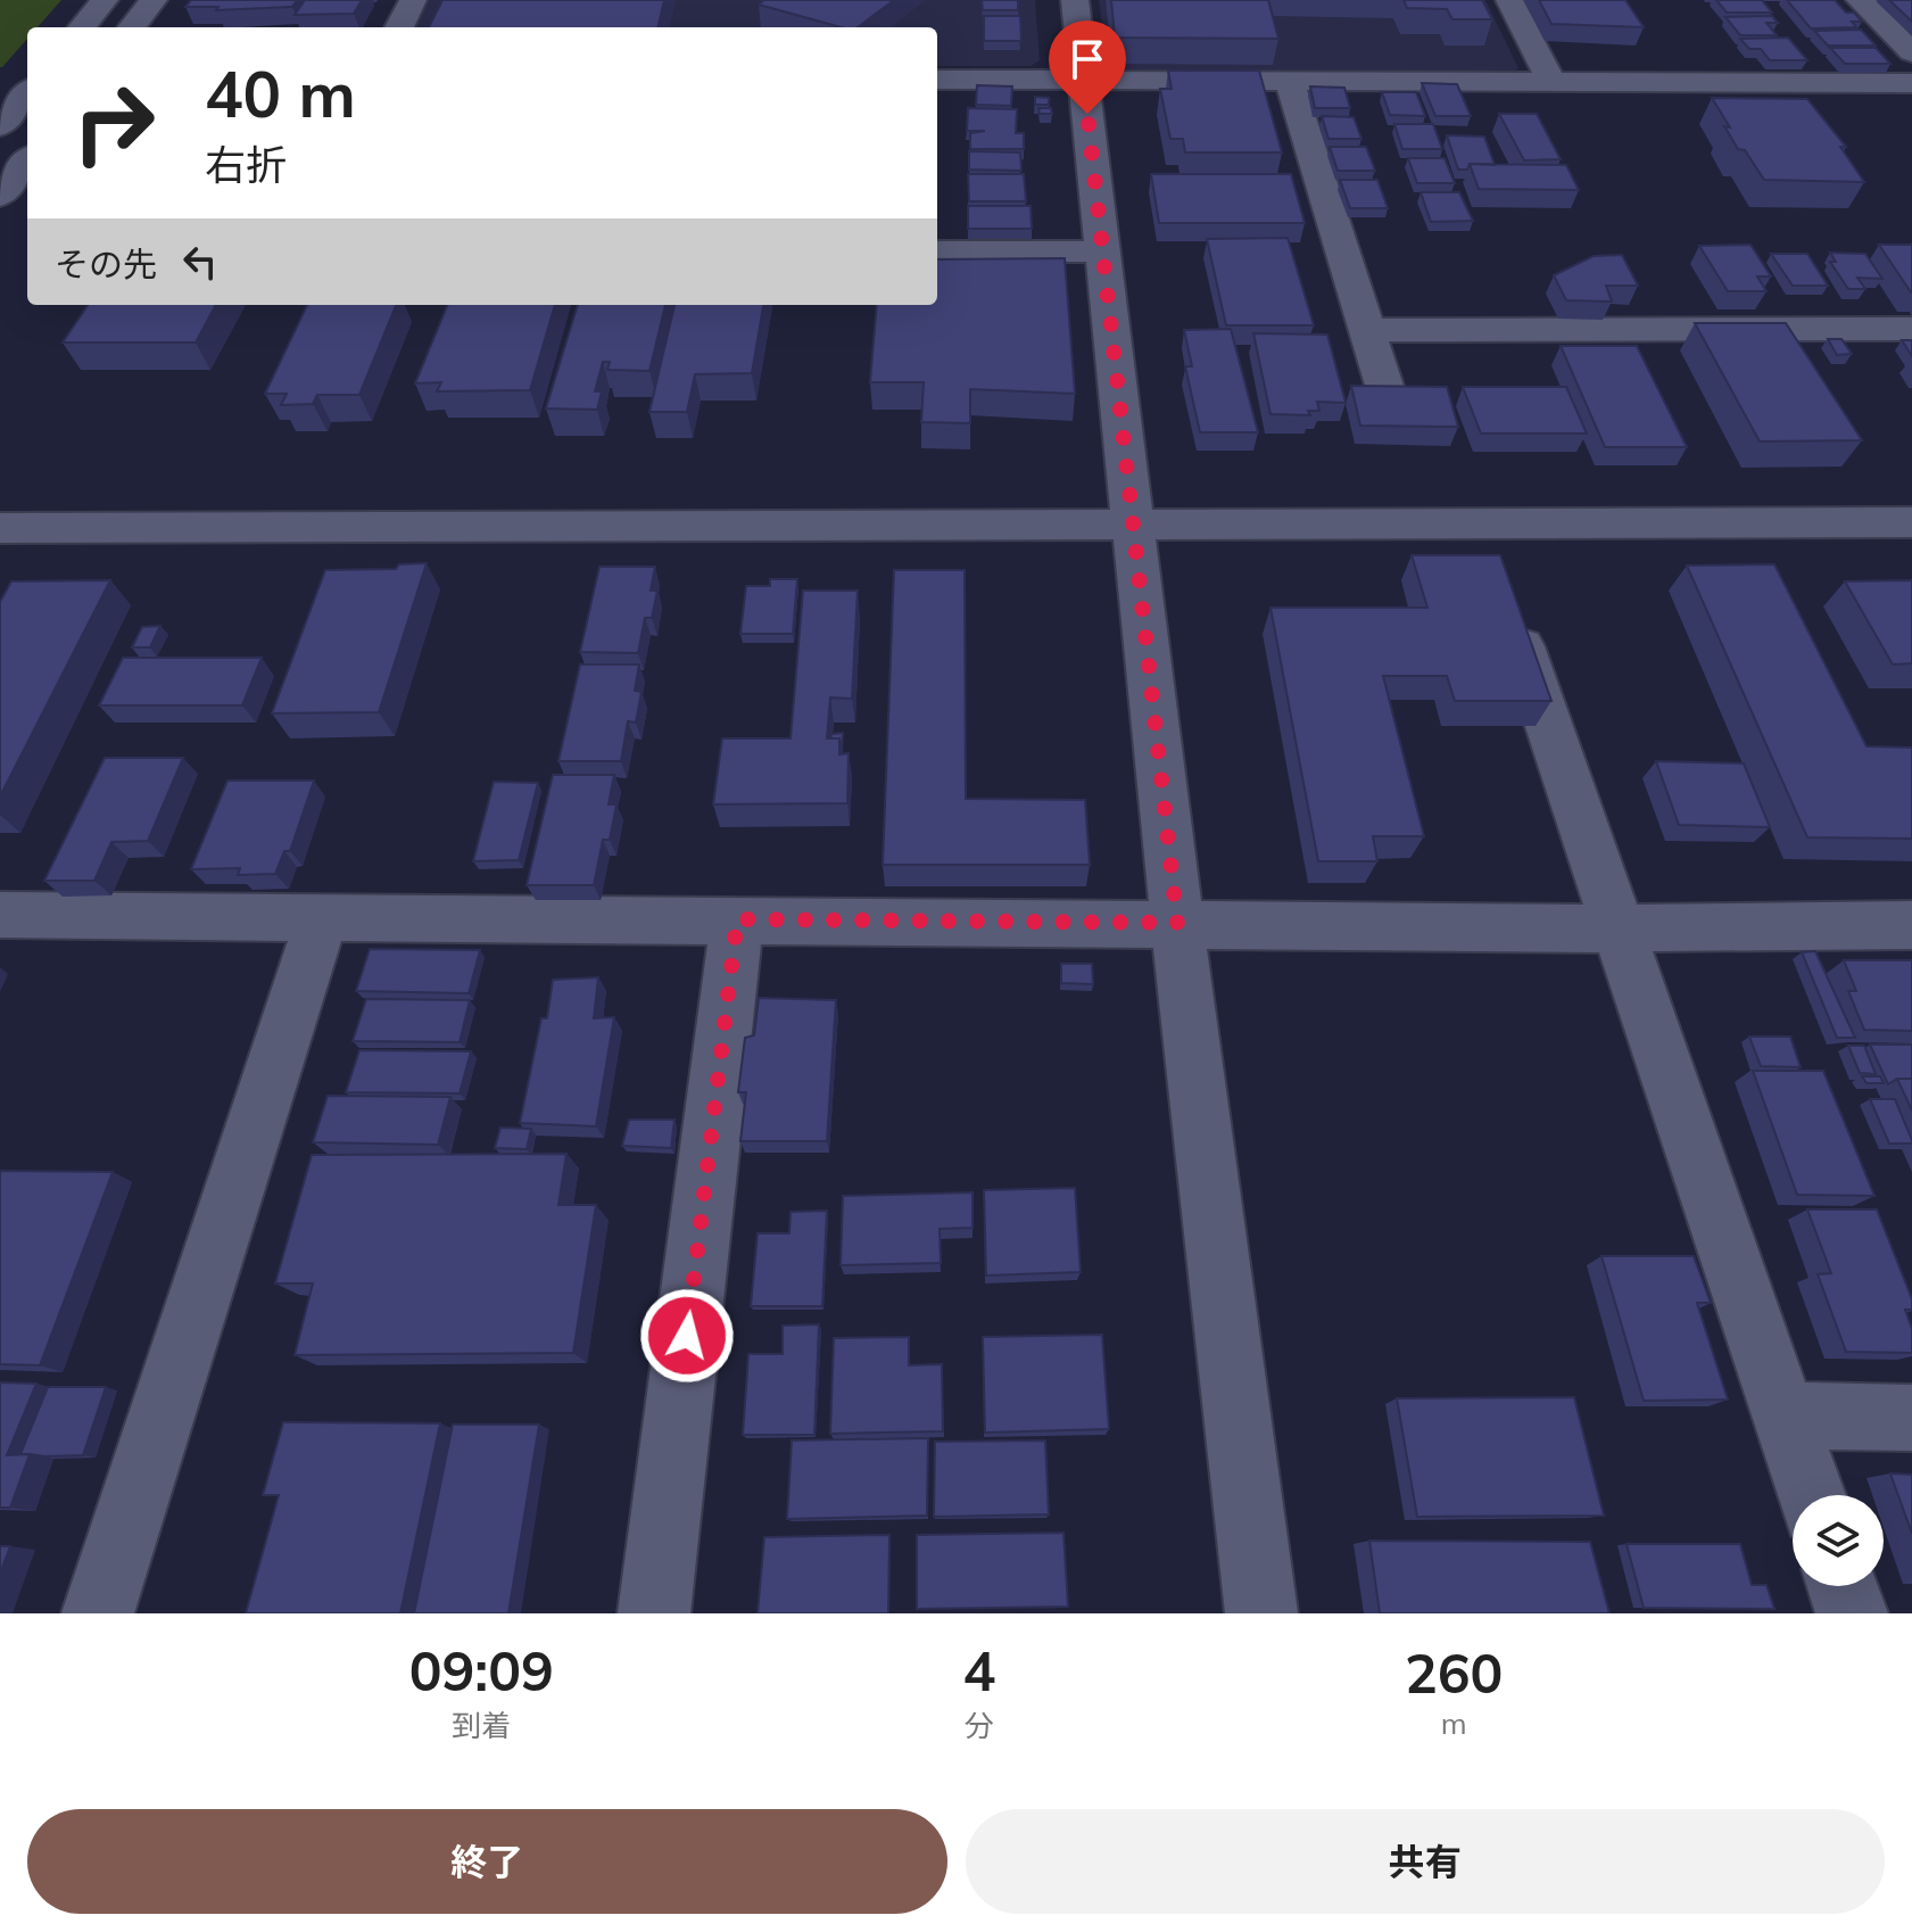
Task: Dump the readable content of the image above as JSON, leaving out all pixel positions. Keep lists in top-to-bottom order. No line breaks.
{"page":{"turn":["40 m","右折"],"then":"その先","eta":["09:09","到着","4","分","260","m"],"buttons":["終了","共有"]}}
